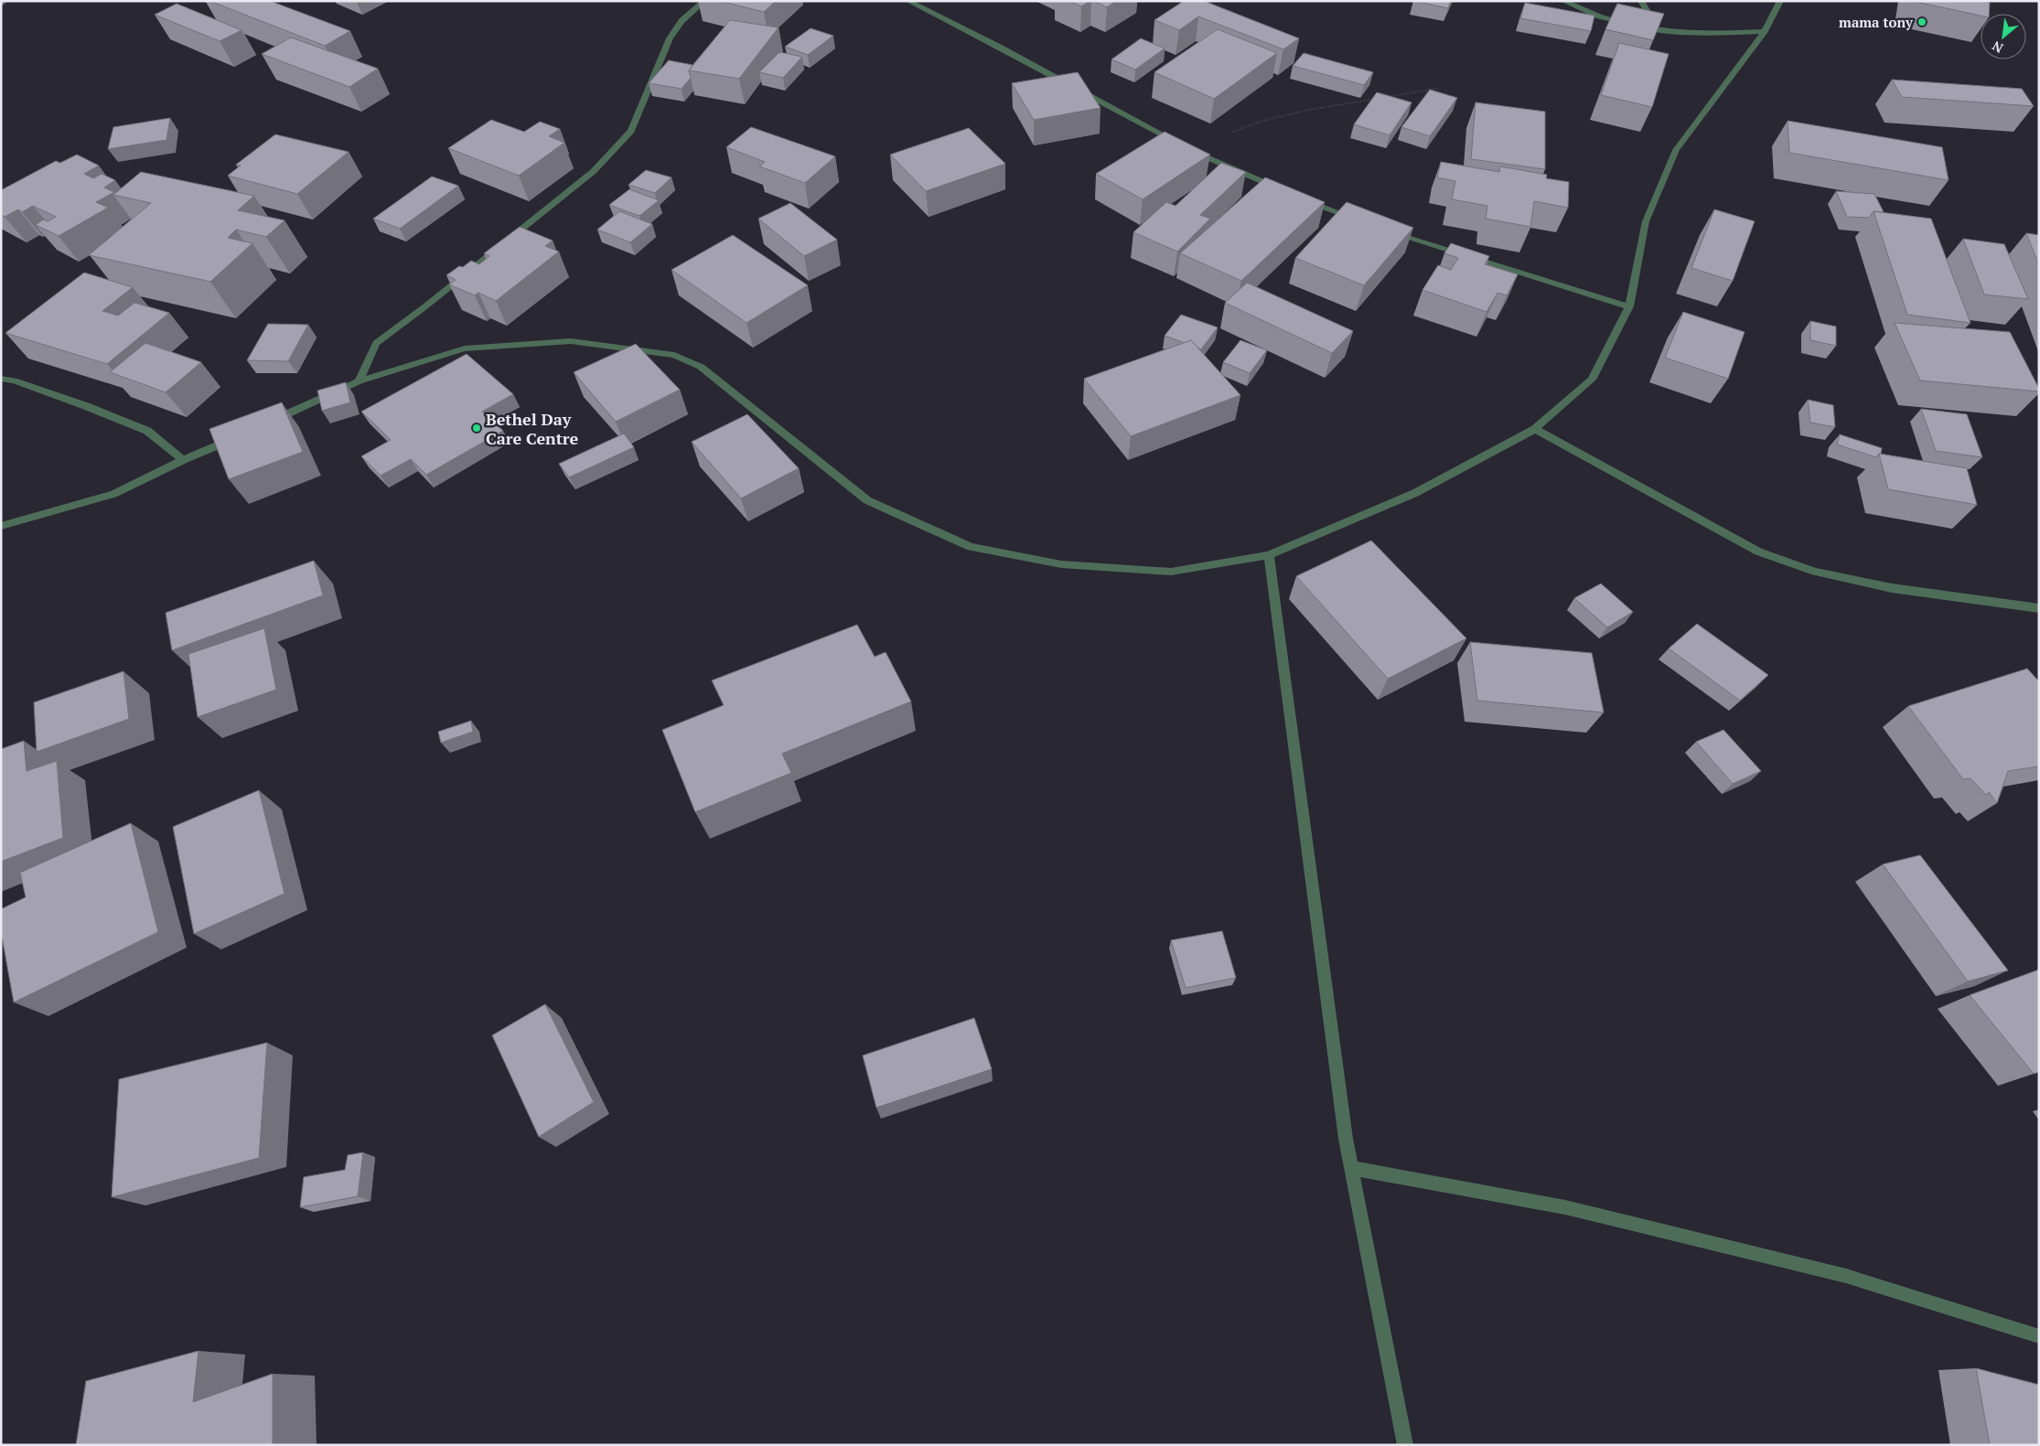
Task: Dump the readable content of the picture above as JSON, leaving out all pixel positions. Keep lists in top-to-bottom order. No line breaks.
{"places":["mama tony","Bethel Day Care Centre"],"north":"bottom left"}
